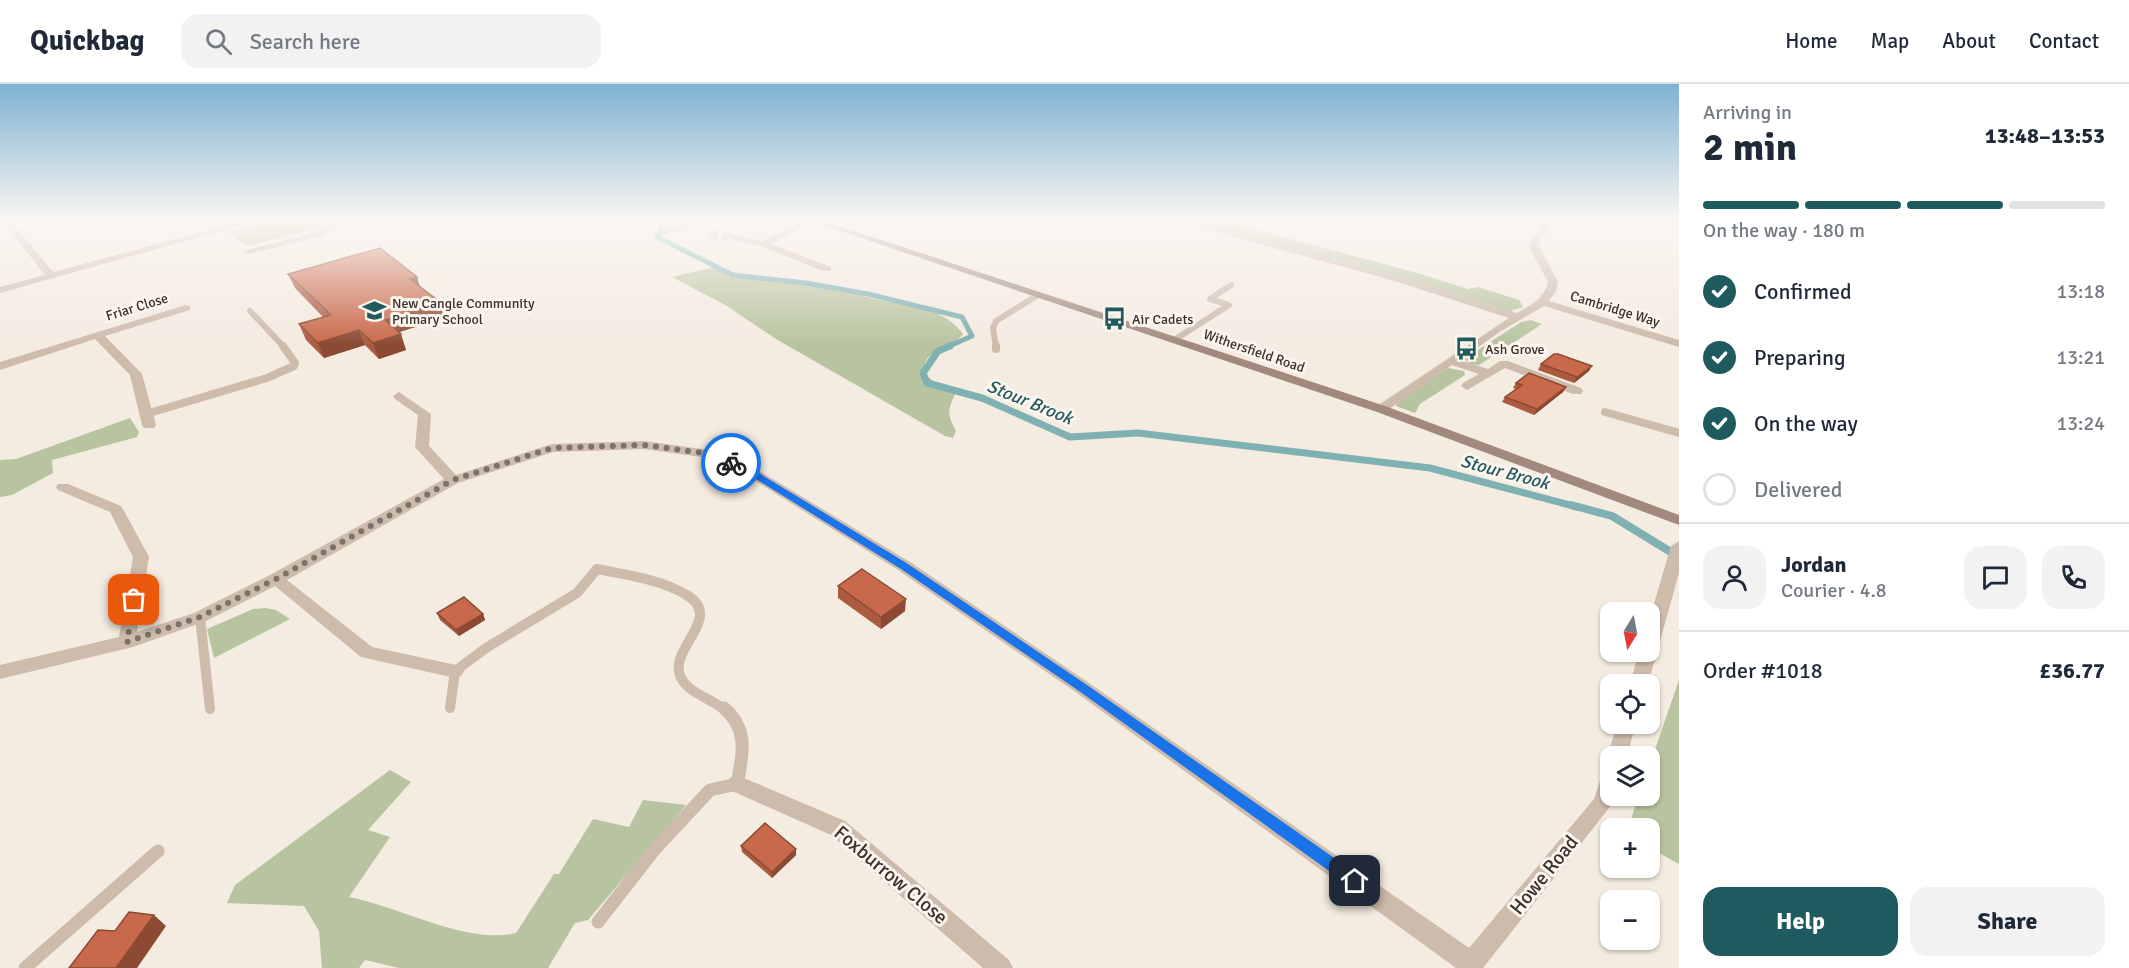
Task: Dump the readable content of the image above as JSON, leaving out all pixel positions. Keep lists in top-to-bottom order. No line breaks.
{"streets":{"street":["Friar Close","Cambridge Way","Withersfield Road","Foxburrow Close","Howe Road"]},"water":["Stour Brook"],"places":{"school or university":["New Cangle Community Primary School"],"bus stop":["Air Cadets","Ash Grove"]},"north":"bottom","page":{"header":"Quickbag","search":"Search here","nav":["Home","Map","About","Contact"],"heading":["2 min","Arriving in","13:48–13:53"],"panel":["Jordan","Courier · 4.8","Order #1018","£36.77"],"bar":"On the way · 180 m","list":[["Confirmed","13:18"],["Preparing","13:21"],["On the way","13:24"],"Delivered"],"map_buttons":["+","−"],"buttons":["Help","Share"]}}
